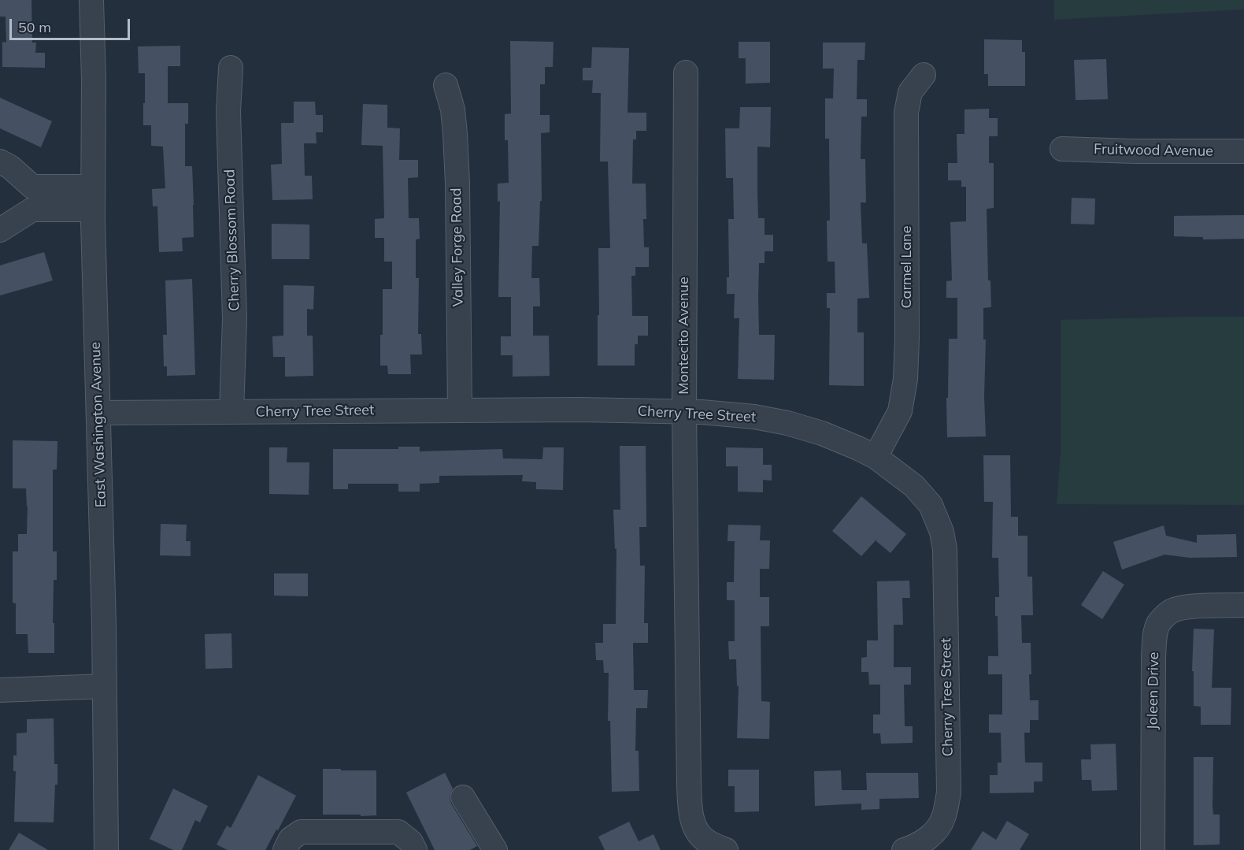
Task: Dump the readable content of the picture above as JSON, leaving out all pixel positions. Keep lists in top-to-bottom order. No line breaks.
{"streets":{"street":["Fruitwood Avenue","Cherry Blossom Road","Valley Forge Road","Carmel Lane","Montecito Avenue","Cherry Tree Street","East Washington Avenue","Joleen Drive"]},"crossings":[["Cherry Blossom Road","Cherry Tree Street"],["Valley Forge Road","Cherry Tree Street"],["Carmel Lane","Cherry Tree Street"],["Montecito Avenue","Cherry Tree Street"],["Cherry Tree Street","East Washington Avenue"]],"scale_bar":"50 m"}
